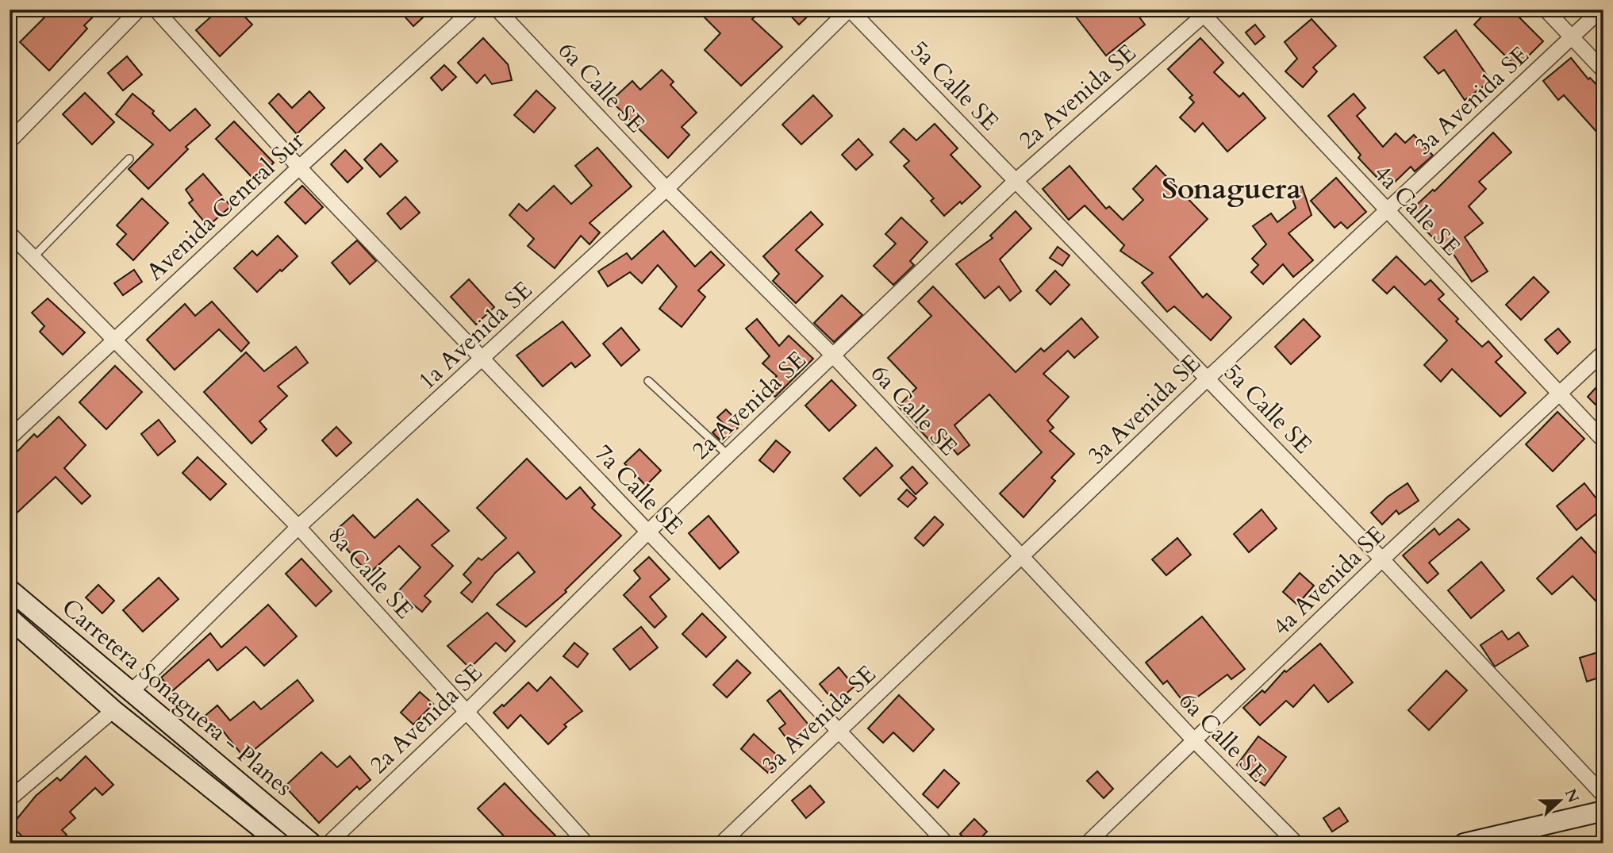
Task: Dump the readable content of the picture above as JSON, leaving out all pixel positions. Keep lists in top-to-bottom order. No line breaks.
{"streets":{"main road":["Carretera Sonaguera - Planes"],"street":["5a Calle SE","6a Calle SE","2a Avenida SE","3a Avenida SE","Avenida Central Sur","4a Calle SE","1a Avenida SE","7a Calle SE","8a Calle SE","4a Avenida SE"]},"crossings":[["5a Calle SE","2a Avenida SE"],["5a Calle SE","3a Avenida SE"],["5a Calle SE","1a Avenida SE"],["5a Calle SE","4a Avenida SE"],["6a Calle SE","2a Avenida SE"],["6a Calle SE","3a Avenida SE"],["6a Calle SE","1a Avenida SE"],["6a Calle SE","4a Avenida SE"],["2a Avenida SE","4a Calle SE"],["2a Avenida SE","7a Calle SE"],["2a Avenida SE","8a Calle SE"],["3a Avenida SE","4a Calle SE"],["3a Avenida SE","7a Calle SE"],["Avenida Central Sur","7a Calle SE"],["Avenida Central Sur","8a Calle SE"],["4a Calle SE","4a Avenida SE"],["1a Avenida SE","7a Calle SE"],["1a Avenida SE","8a Calle SE"],["1a Avenida SE","Carretera Sonaguera - Planes"]],"districts":["Sonaguera"],"north":"right"}
